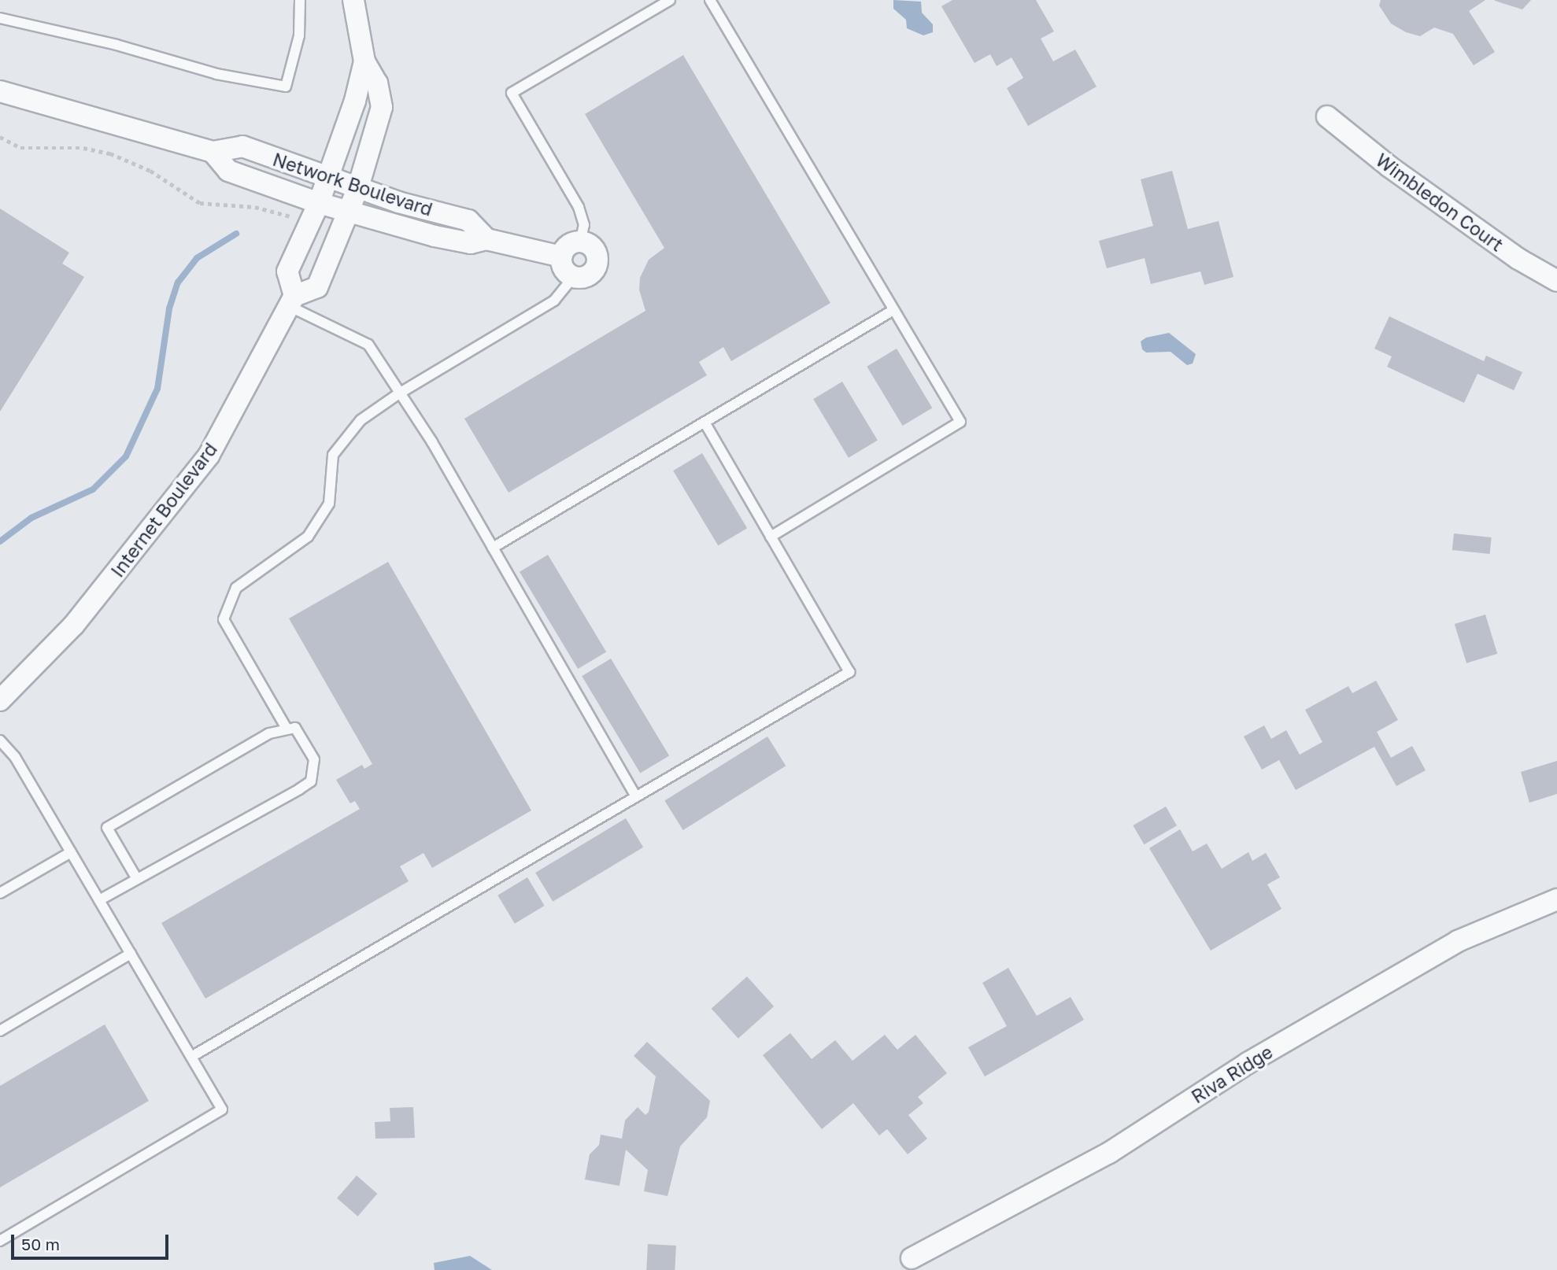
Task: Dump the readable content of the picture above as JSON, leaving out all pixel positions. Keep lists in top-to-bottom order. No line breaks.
{"streets":{"street":["Network Boulevard","Wimbledon Court","Internet Boulevard","Riva Ridge"]},"scale_bar":"50 m"}
